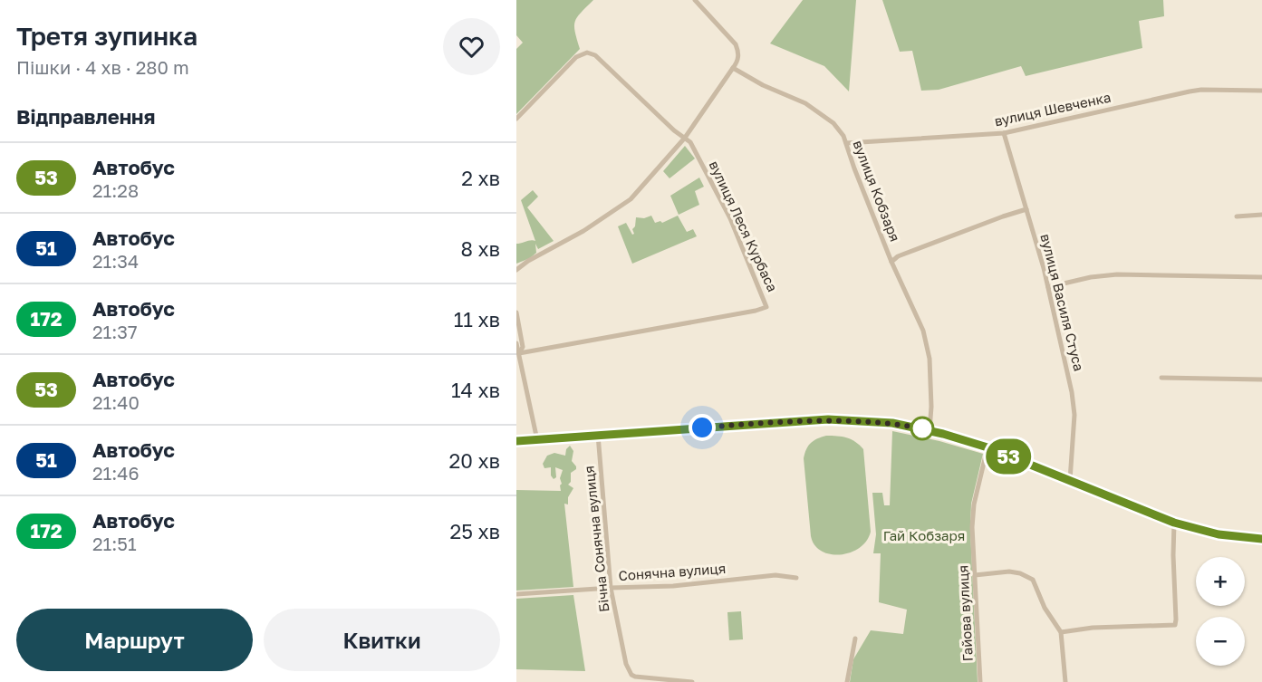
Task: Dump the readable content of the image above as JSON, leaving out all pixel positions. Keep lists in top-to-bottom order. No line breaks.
{"streets":{"street":["вулиця Шевченка","вулиця Кобзаря","вулиця Леся Курбаса","вулиця Василя Стуса","Бічна Сонячна вулиця","Сонячна вулиця","Гайова вулиця"]},"crossings":[["вулиця Шевченка","вулиця Кобзаря"],["вулиця Шевченка","вулиця Василя Стуса"],["Бічна Сонячна вулиця","Сонячна вулиця"]],"parks":["Гай Кобзаря"],"lines":["bus line 53"],"page":{"heading":[["Третя зупинка","Пішки · 4 хв · 280 m"],"Відправлення"],"on_map":"53","list":[{"mark":"53","name":"Автобус","note":"21:28","value":"2 хв"},{"mark":"51","name":"Автобус","note":"21:34","value":"8 хв"},{"mark":"172","name":"Автобус","note":"21:37","value":"11 хв"},{"mark":"53","name":"Автобус","note":"21:40","value":"14 хв"},{"mark":"51","name":"Автобус","note":"21:46","value":"20 хв"},{"mark":"172","name":"Автобус","note":"21:51","value":"25 хв"}],"map_buttons":["+","−"],"buttons":["Маршрут","Квитки"]}}
